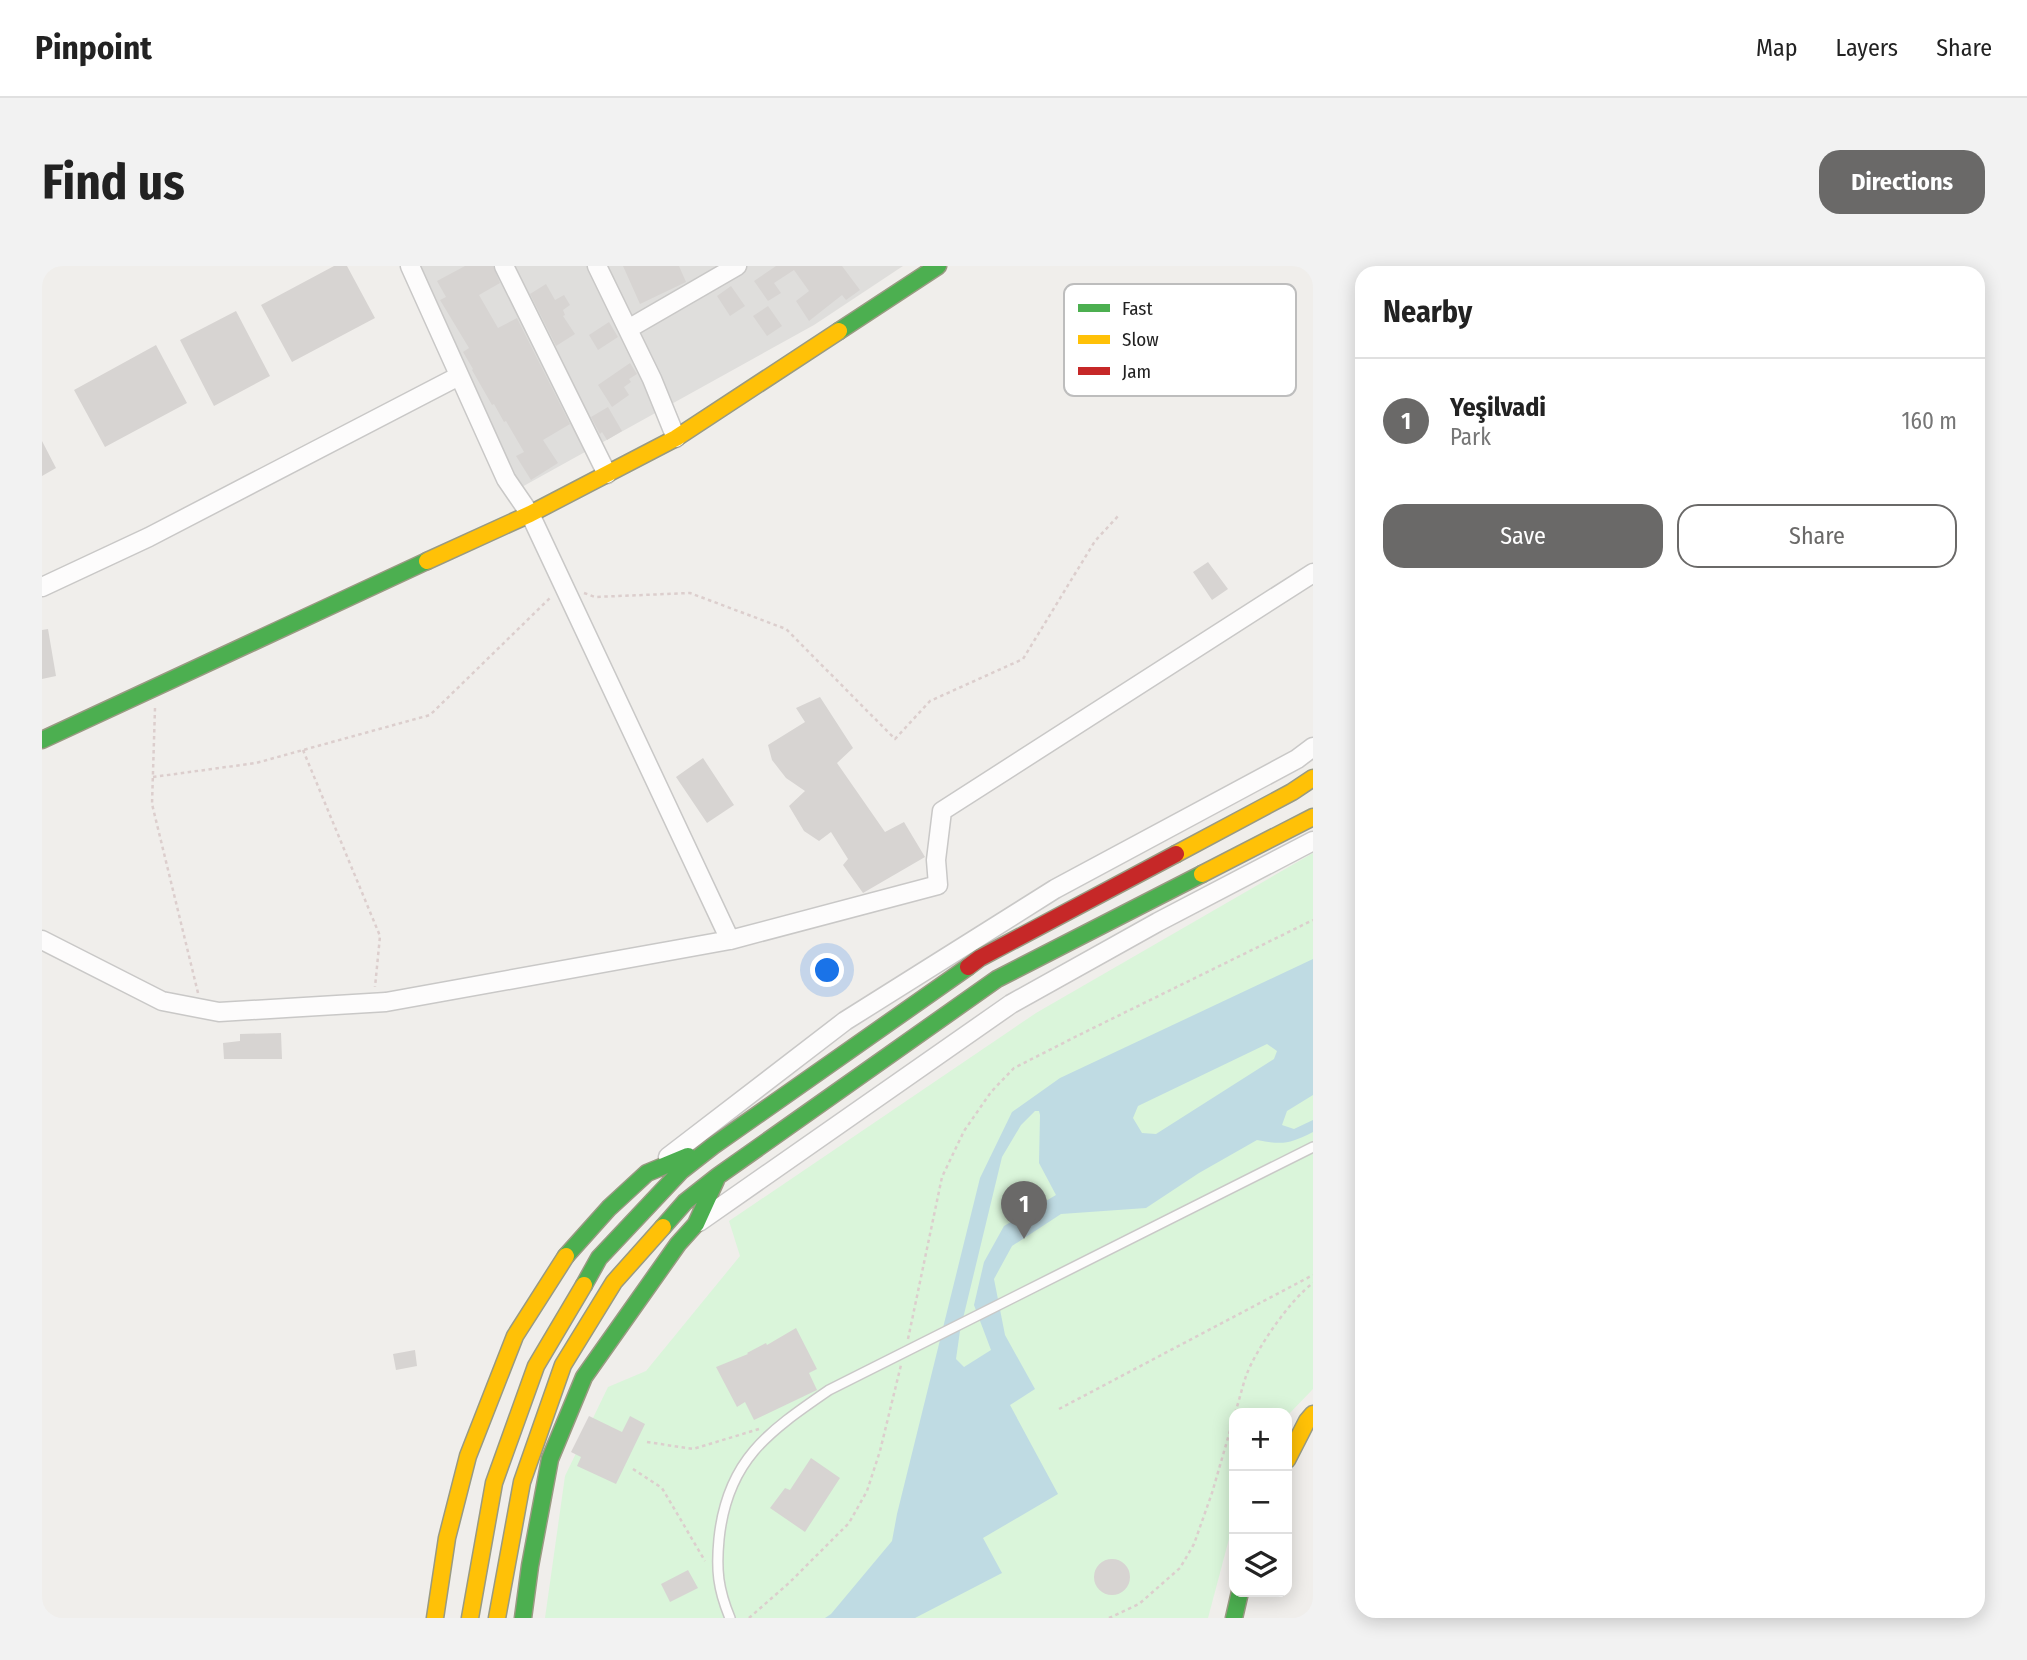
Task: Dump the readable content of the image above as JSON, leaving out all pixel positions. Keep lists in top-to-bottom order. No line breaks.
{"legend":["Fast","Slow","Jam"],"page":{"header":"Pinpoint","nav":["Map","Layers","Share"],"buttons":["Directions",["Save","Share"]],"title":"Find us","heading":"Nearby","list":[{"mark":"1","name":"Yeşilvadi","note":"Park","value":"160 m"}],"pins":"1","map_buttons":["+","−"]}}
